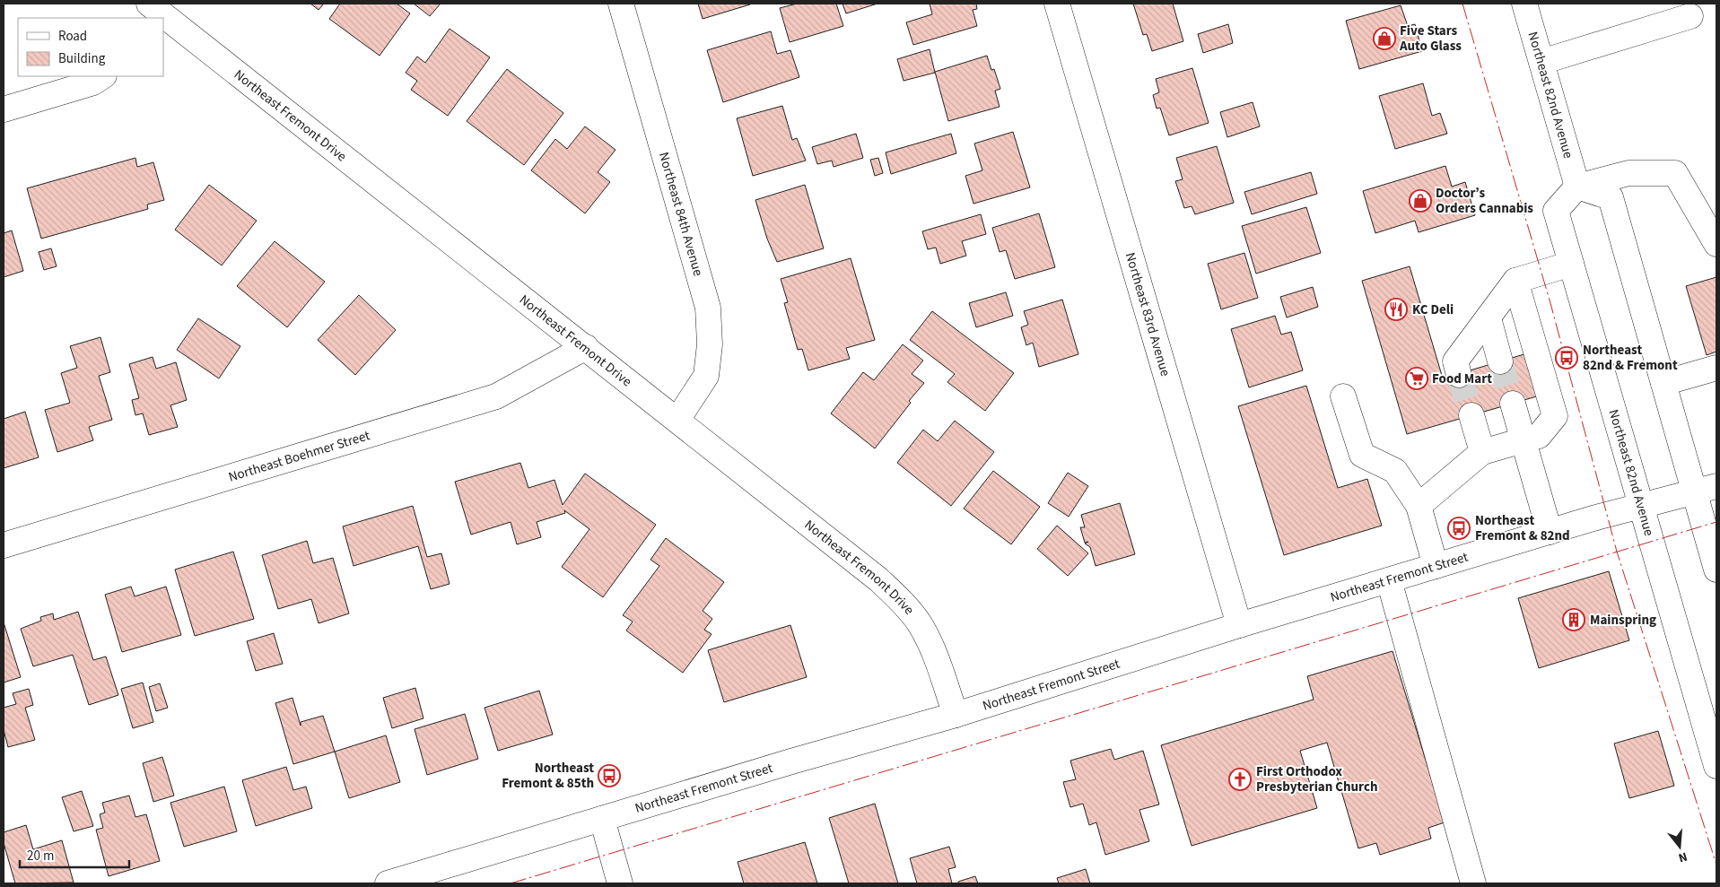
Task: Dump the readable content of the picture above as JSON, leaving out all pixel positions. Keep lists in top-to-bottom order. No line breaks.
{"streets":{"street":["Northeast 82nd Avenue","Northeast Fremont Drive","Northeast 84th Avenue","Northeast 83rd Avenue","Northeast Boehmer Street","Northeast Fremont Street"]},"crossings":[["Northeast 82nd Avenue","Northeast Fremont Street"],["Northeast Fremont Drive","Northeast 84th Avenue"],["Northeast Fremont Drive","Northeast Boehmer Street"],["Northeast Fremont Drive","Northeast Fremont Street"],["Northeast 83rd Avenue","Northeast Fremont Street"]],"places":{"shop":["Five Stars Auto Glass","Doctor’s Orders Cannabis"],"restaurant":["KC Deli"],"bus stop":["Northeast 82nd & Fremont","Northeast Fremont & 82nd","Northeast Fremont & 85th"],"supermarket":["Food Mart"],"building":["Mainspring"],"church":["First Orthodox Presbyterian Church"]},"legend":["Road","Building"],"scale_bar":"20 m","north":"bottom"}
